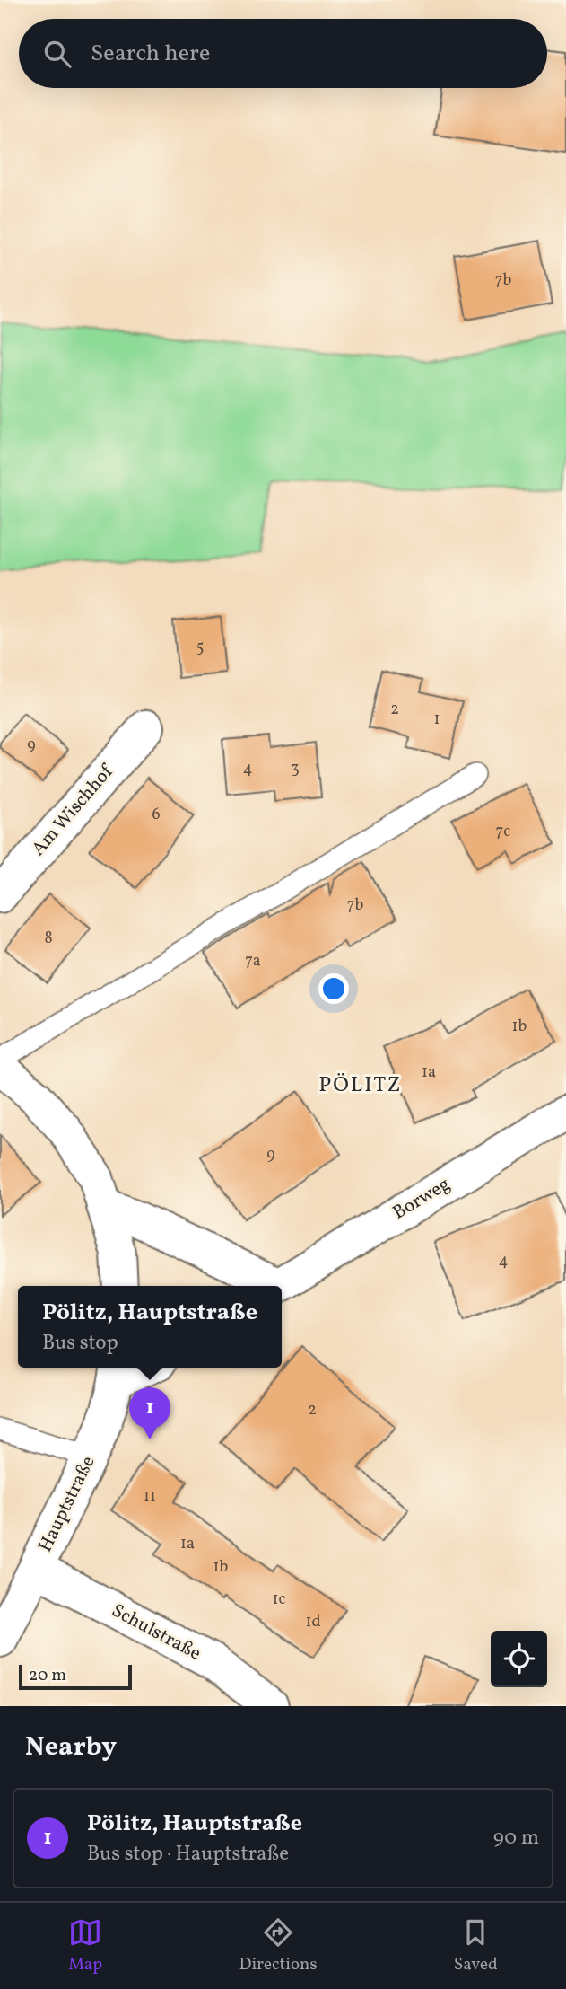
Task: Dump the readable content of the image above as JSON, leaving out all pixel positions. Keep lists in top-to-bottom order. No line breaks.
{"streets":{"street":["Am Wischhof","Borweg","Hauptstraße","Schulstraße"]},"crossings":[["Hauptstraße","Schulstraße"]],"districts":["PÖLITZ"],"house_numbers":["7b","5","2","1","9","4","3","6","7c","7b","8","7a","1b","1a","9","4","2","11","1a","1b","1c","1d"],"scale_bar":"20 m","page":{"search":"Search here","popup":["Pölitz, Hauptstraße","Bus stop"],"pins":"1","scale":"20 m","heading":"Nearby","list":[{"mark":"1","name":"Pölitz, Hauptstraße","note":"Bus stop · Hauptstraße","value":"90 m"}],"nav":["Map","Directions","Saved"]}}
